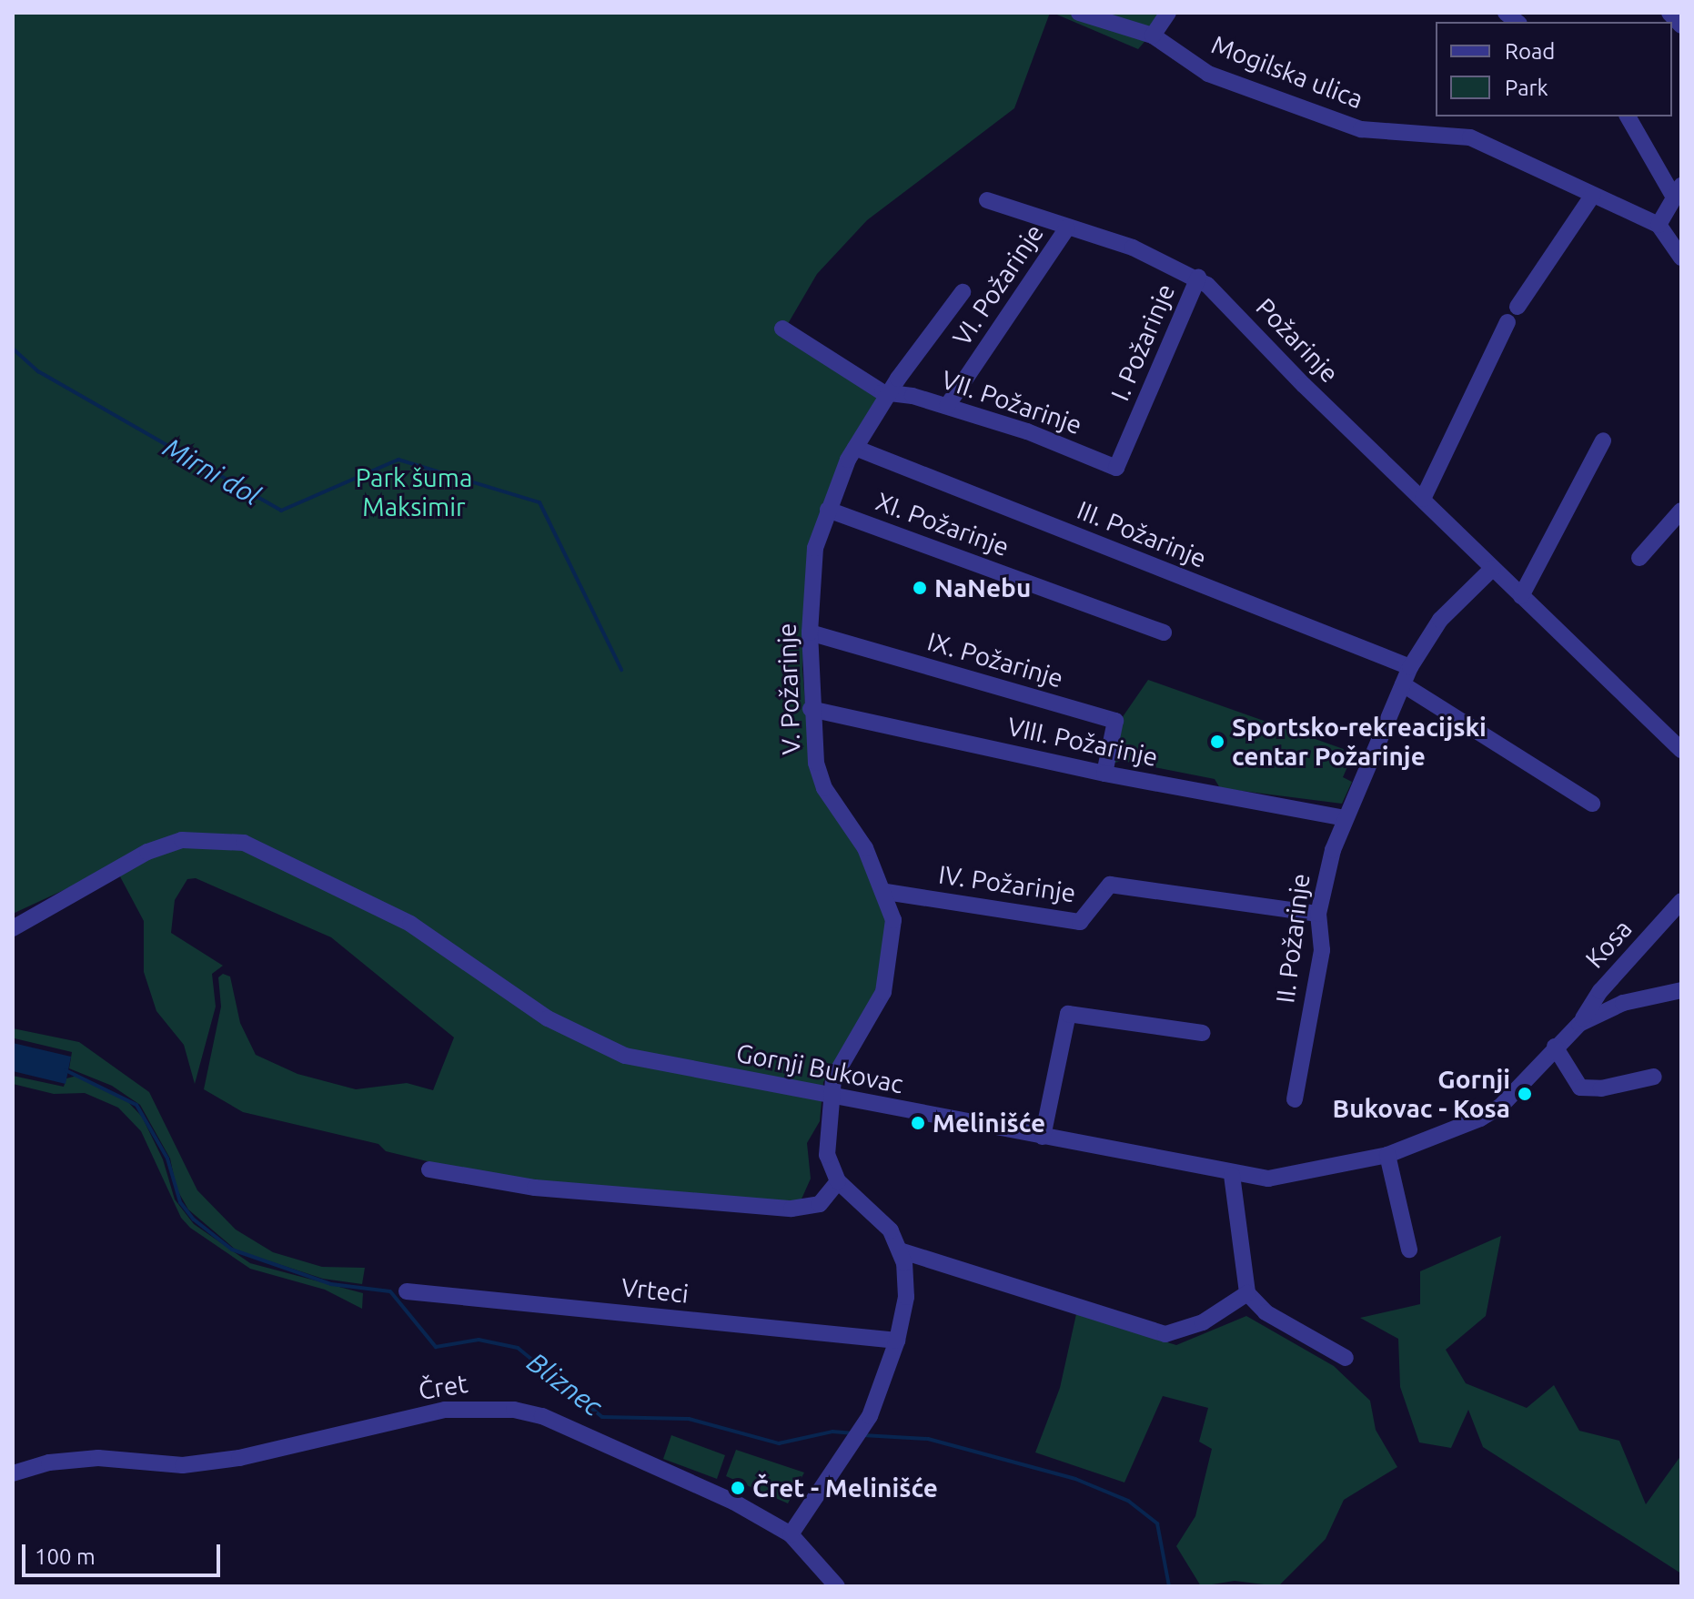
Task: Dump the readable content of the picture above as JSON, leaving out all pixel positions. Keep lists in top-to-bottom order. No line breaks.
{"streets":{"street":["Mogilska ulica","VI. Požarinje","Požarinje","I. Požarinje","VII. Požarinje","XI. Požarinje","III. Požarinje","IX. Požarinje","V. Požarinje","VIII. Požarinje","IV. Požarinje","II. Požarinje","Kosa","Gornji Bukovac","Vrteci","Čret"]},"crossings":[["VI. Požarinje","Požarinje"],["VI. Požarinje","VII. Požarinje"],["Požarinje","I. Požarinje"],["Požarinje","II. Požarinje"],["I. Požarinje","VII. Požarinje"],["VII. Požarinje","V. Požarinje"],["XI. Požarinje","V. Požarinje"],["III. Požarinje","V. Požarinje"],["III. Požarinje","II. Požarinje"],["IX. Požarinje","V. Požarinje"],["IX. Požarinje","VIII. Požarinje"],["V. Požarinje","VIII. Požarinje"],["V. Požarinje","IV. Požarinje"],["V. Požarinje","Gornji Bukovac"],["VIII. Požarinje","II. Požarinje"],["IV. Požarinje","II. Požarinje"],["Kosa","Gornji Bukovac"]],"water":["Mirni dol","Bliznec"],"parks":["Park šuma Maksimir"],"places":["NaNebu","Sportsko-rekreacijski centar Požarinje","Gornji Bukovac - Kosa","Melinišće","Čret - Melinišće"],"legend":["Road","Park"],"scale_bar":"100 m"}
